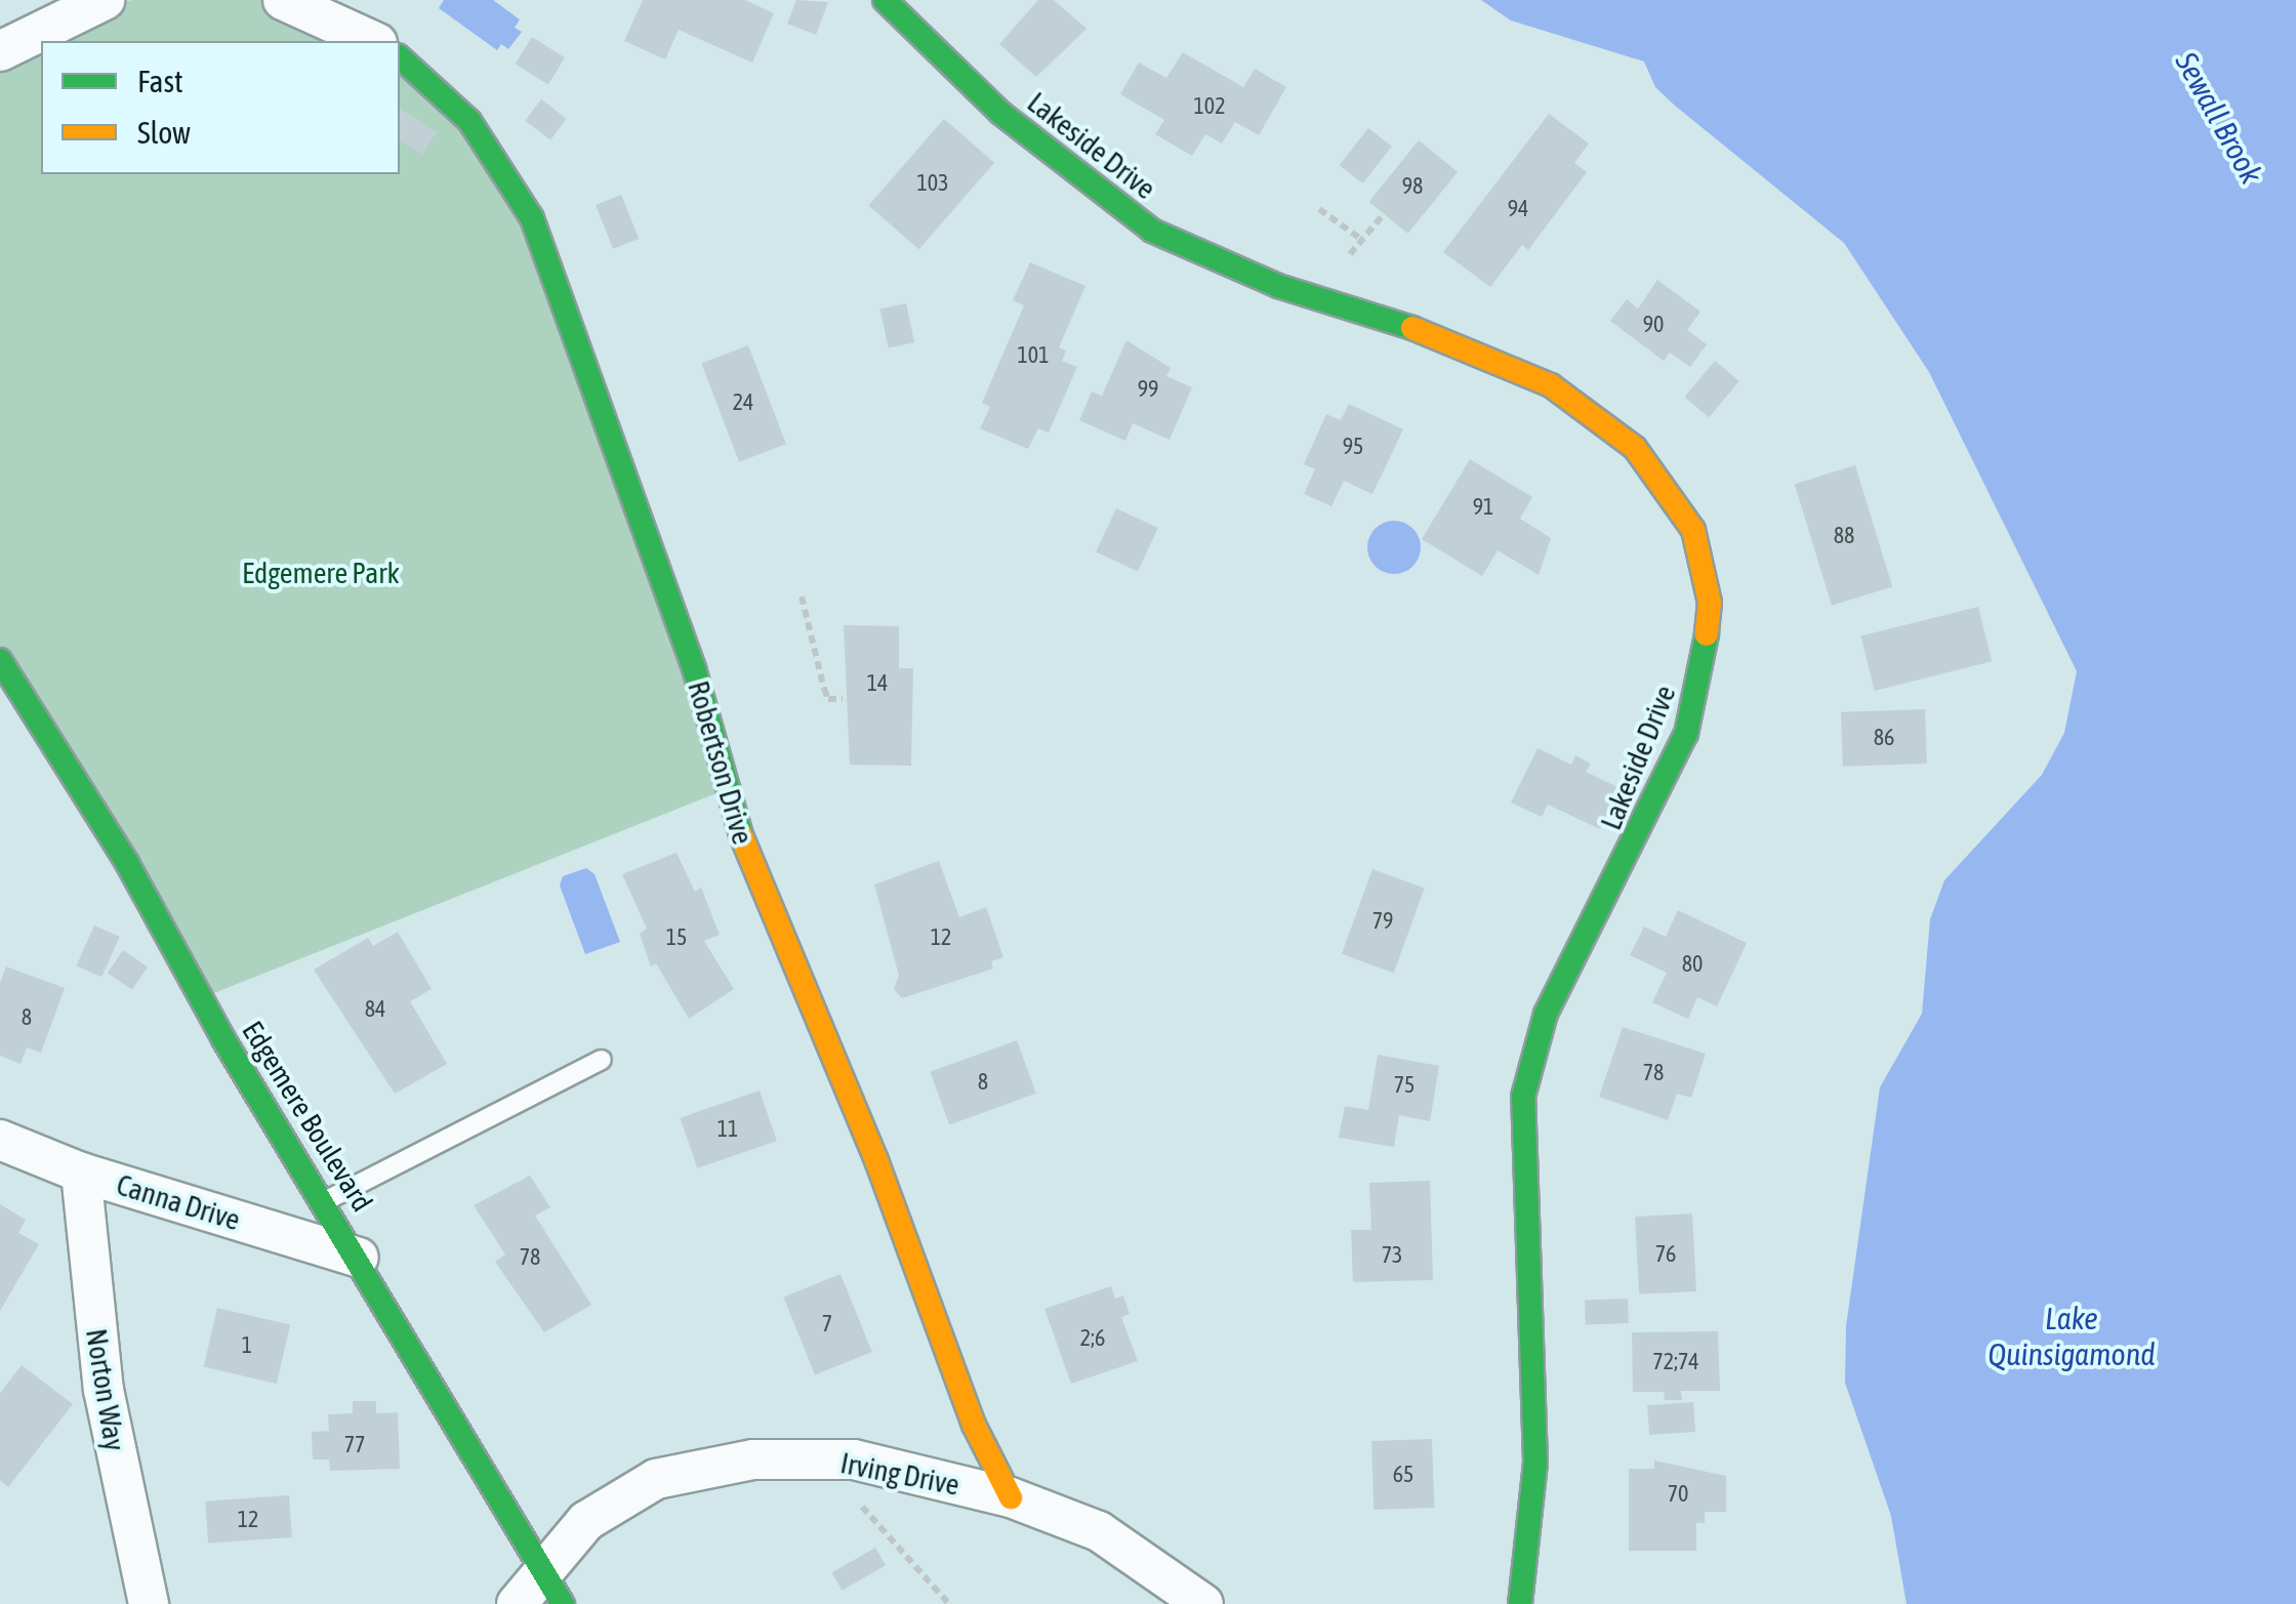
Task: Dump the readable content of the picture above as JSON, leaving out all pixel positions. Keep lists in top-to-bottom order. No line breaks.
{"streets":{"street":["Lakeside Drive","Robertson Drive","Edgemere Boulevard","Canna Drive","Norton Way","Irving Drive"]},"crossings":[["Robertson Drive","Irving Drive"],["Edgemere Boulevard","Canna Drive"],["Edgemere Boulevard","Irving Drive"],["Canna Drive","Norton Way"]],"water":["Sewall Brook","Lake Quinsigamond"],"parks":["Edgemere Park"],"house_numbers":["102","103","98","94","90","101","99","24","95","91","88","14","86","79","15","12","80","84","8","78","8","75","11","76","73","78","7","2;6","1","72;74","77","65","70","12"],"legend":["Fast","Slow"]}
